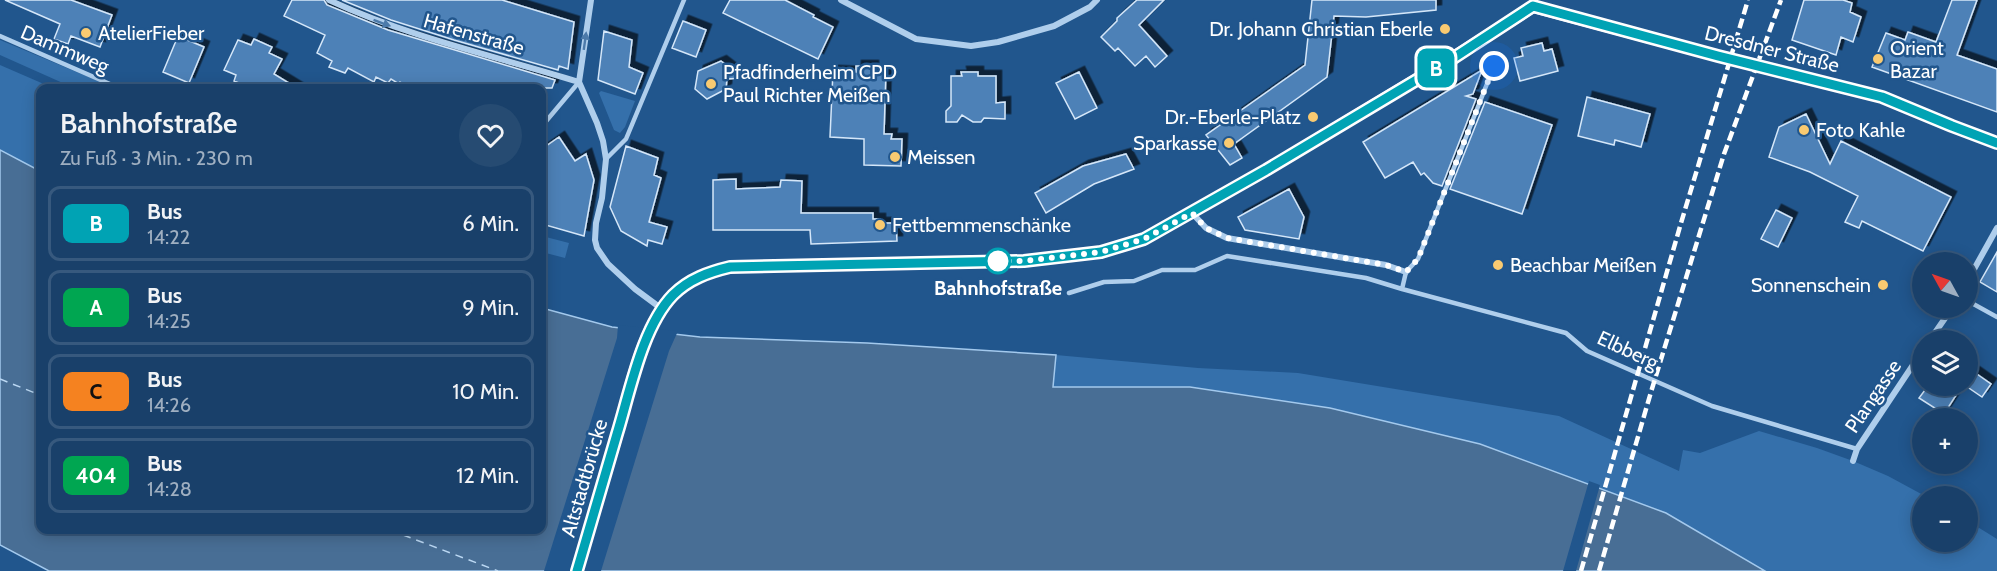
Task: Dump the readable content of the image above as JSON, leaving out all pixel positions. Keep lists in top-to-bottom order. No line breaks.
{"streets":{"main road":["Dresdner Straße","Altstadtbrücke"],"street":["Hafenstraße","Plangasse"],"lane":["Dammweg","Elbberg"]},"crossings":[["Elbberg","Plangasse"]],"one_way":["Hafenstraße"],"places":["Dr. Johann Christian Eberle","AtelierFieber","Orient Bazar","Pfadfinderheim CPD Paul Richter Meißen","Dr.-Eberle-Platz","Foto Kahle","Sparkasse","Meissen","Fettbemmenschänke","Bahnhofstraße","Beachbar Meißen","Sonnenschein"],"lines":["bus line B"],"north":"top left","page":{"on_map":"B","heading":["Bahnhofstraße","Zu Fuß · 3 Min. · 230 m"],"list":[{"mark":"B","name":"Bus","note":"14:22","value":"6 Min."},{"mark":"A","name":"Bus","note":"14:25","value":"9 Min."},{"mark":"C","name":"Bus","note":"14:26","value":"10 Min."},{"mark":"404","name":"Bus","note":"14:28","value":"12 Min."}],"map_buttons":["+","−"]}}
